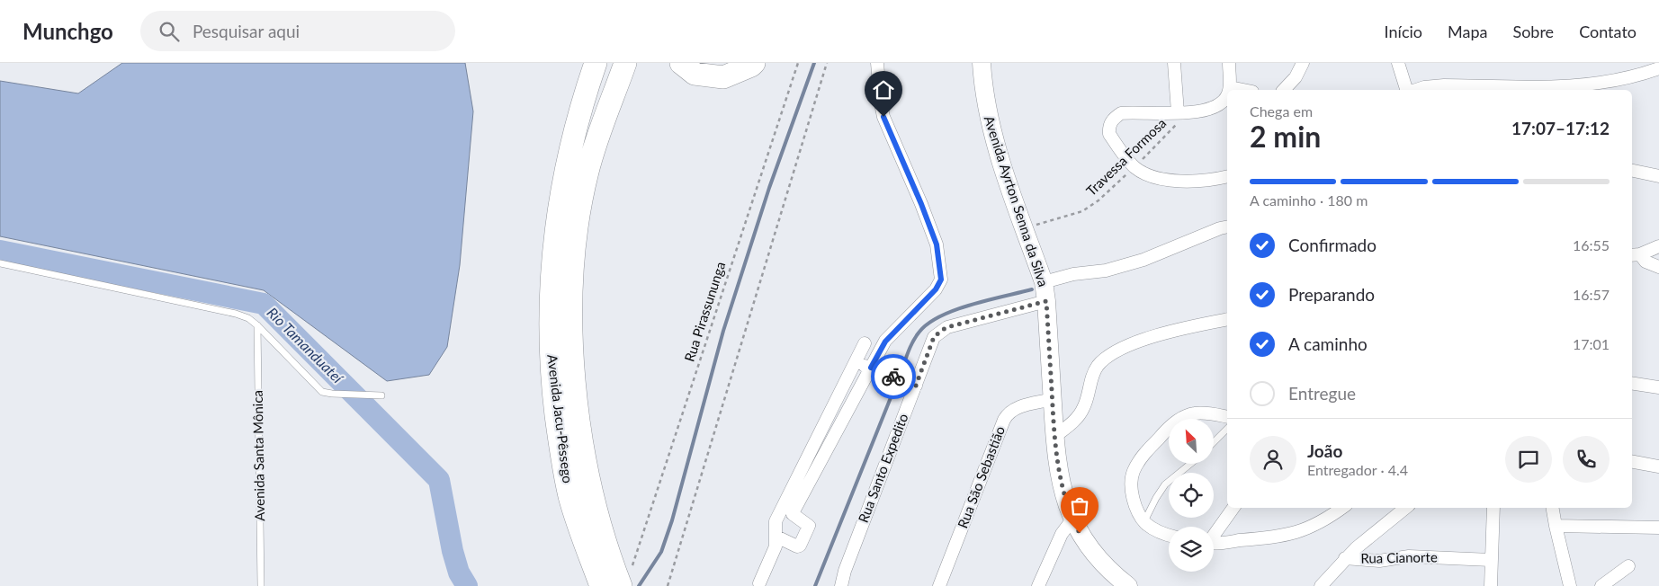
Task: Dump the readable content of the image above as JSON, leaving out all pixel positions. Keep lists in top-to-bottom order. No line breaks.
{"streets":{"highway":["Avenida Jacu-Pêssego"],"main road":["Avenida Ayrton Senna da Silva"],"street":["Rua Santo Expedito","Rua São Sebastião","Rua Cianorte"],"lane":["Avenida Santa Mônica"],"path":["Travessa Formosa","Rua Pirassununga"]},"crossings":[["Travessa Formosa","Avenida Ayrton Senna da Silva"],["Avenida Ayrton Senna da Silva","Rua Santo Expedito"],["Avenida Ayrton Senna da Silva","Rua São Sebastião"],["Rua Pirassununga","Avenida Jacu-Pêssego"]],"water":["Rio Tamanduateí"],"north":"top left","page":{"header":"Munchgo","search":"Pesquisar aqui","nav":["Início","Mapa","Sobre","Contato"],"heading":["2 min","Chega em","17:07–17:12"],"panel":["João","Entregador · 4.4"],"bar":"A caminho · 180 m","list":[["Confirmado","16:55"],["Preparando","16:57"],["A caminho","17:01"],"Entregue"]}}
